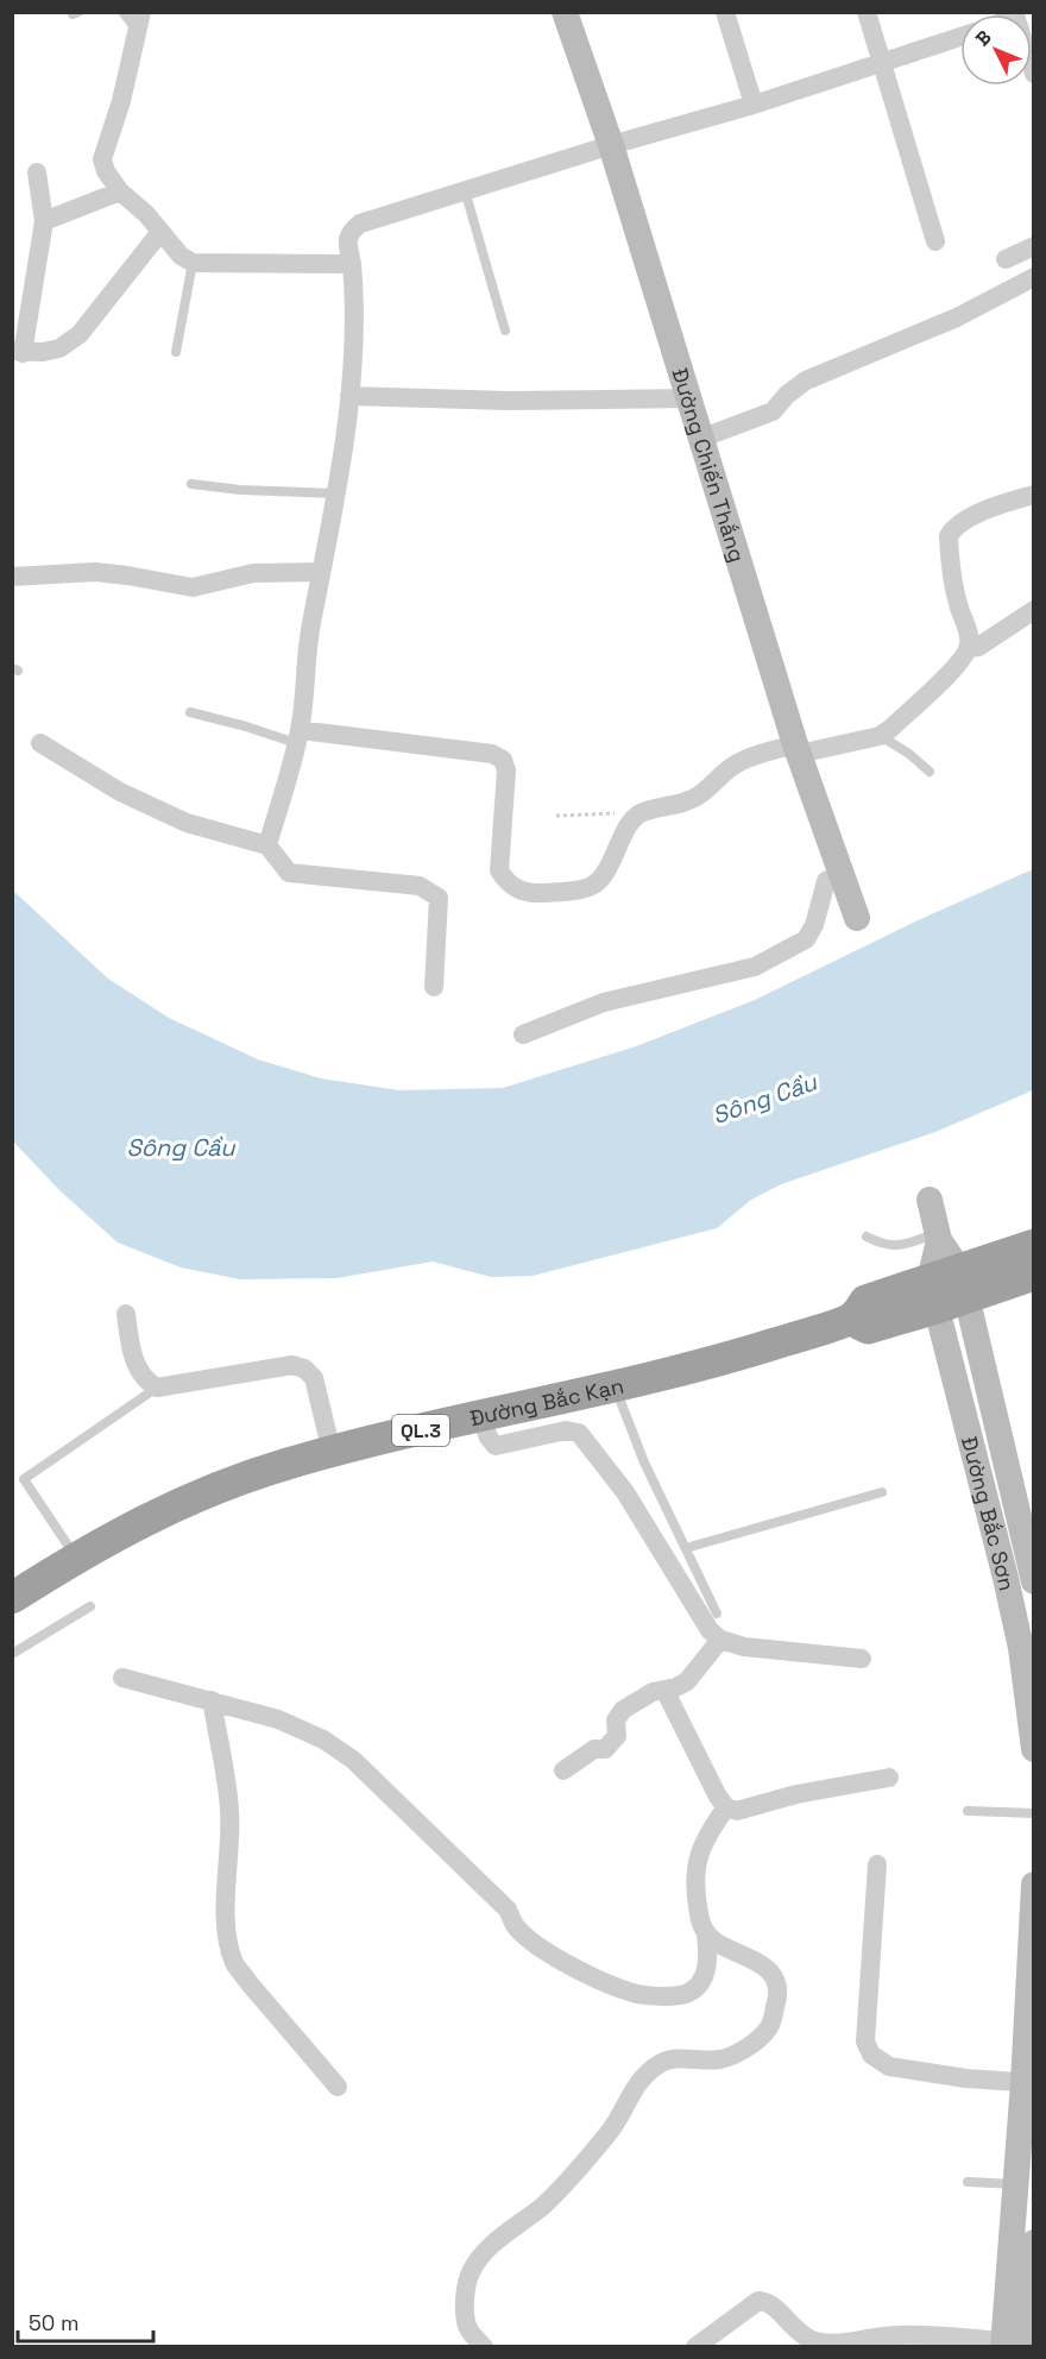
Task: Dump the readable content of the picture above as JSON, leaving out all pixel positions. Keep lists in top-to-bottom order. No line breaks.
{"streets":{"highway":["Đường Bắc Kạn","QL.3"],"main road":["Đường Chiến Thắng","Đường Bắc Sơn"]},"crossings":[["Đường Bắc Kạn","Đường Bắc Sơn"]],"water":["Sông Cầu"],"scale_bar":"50 m","north":"top left"}
